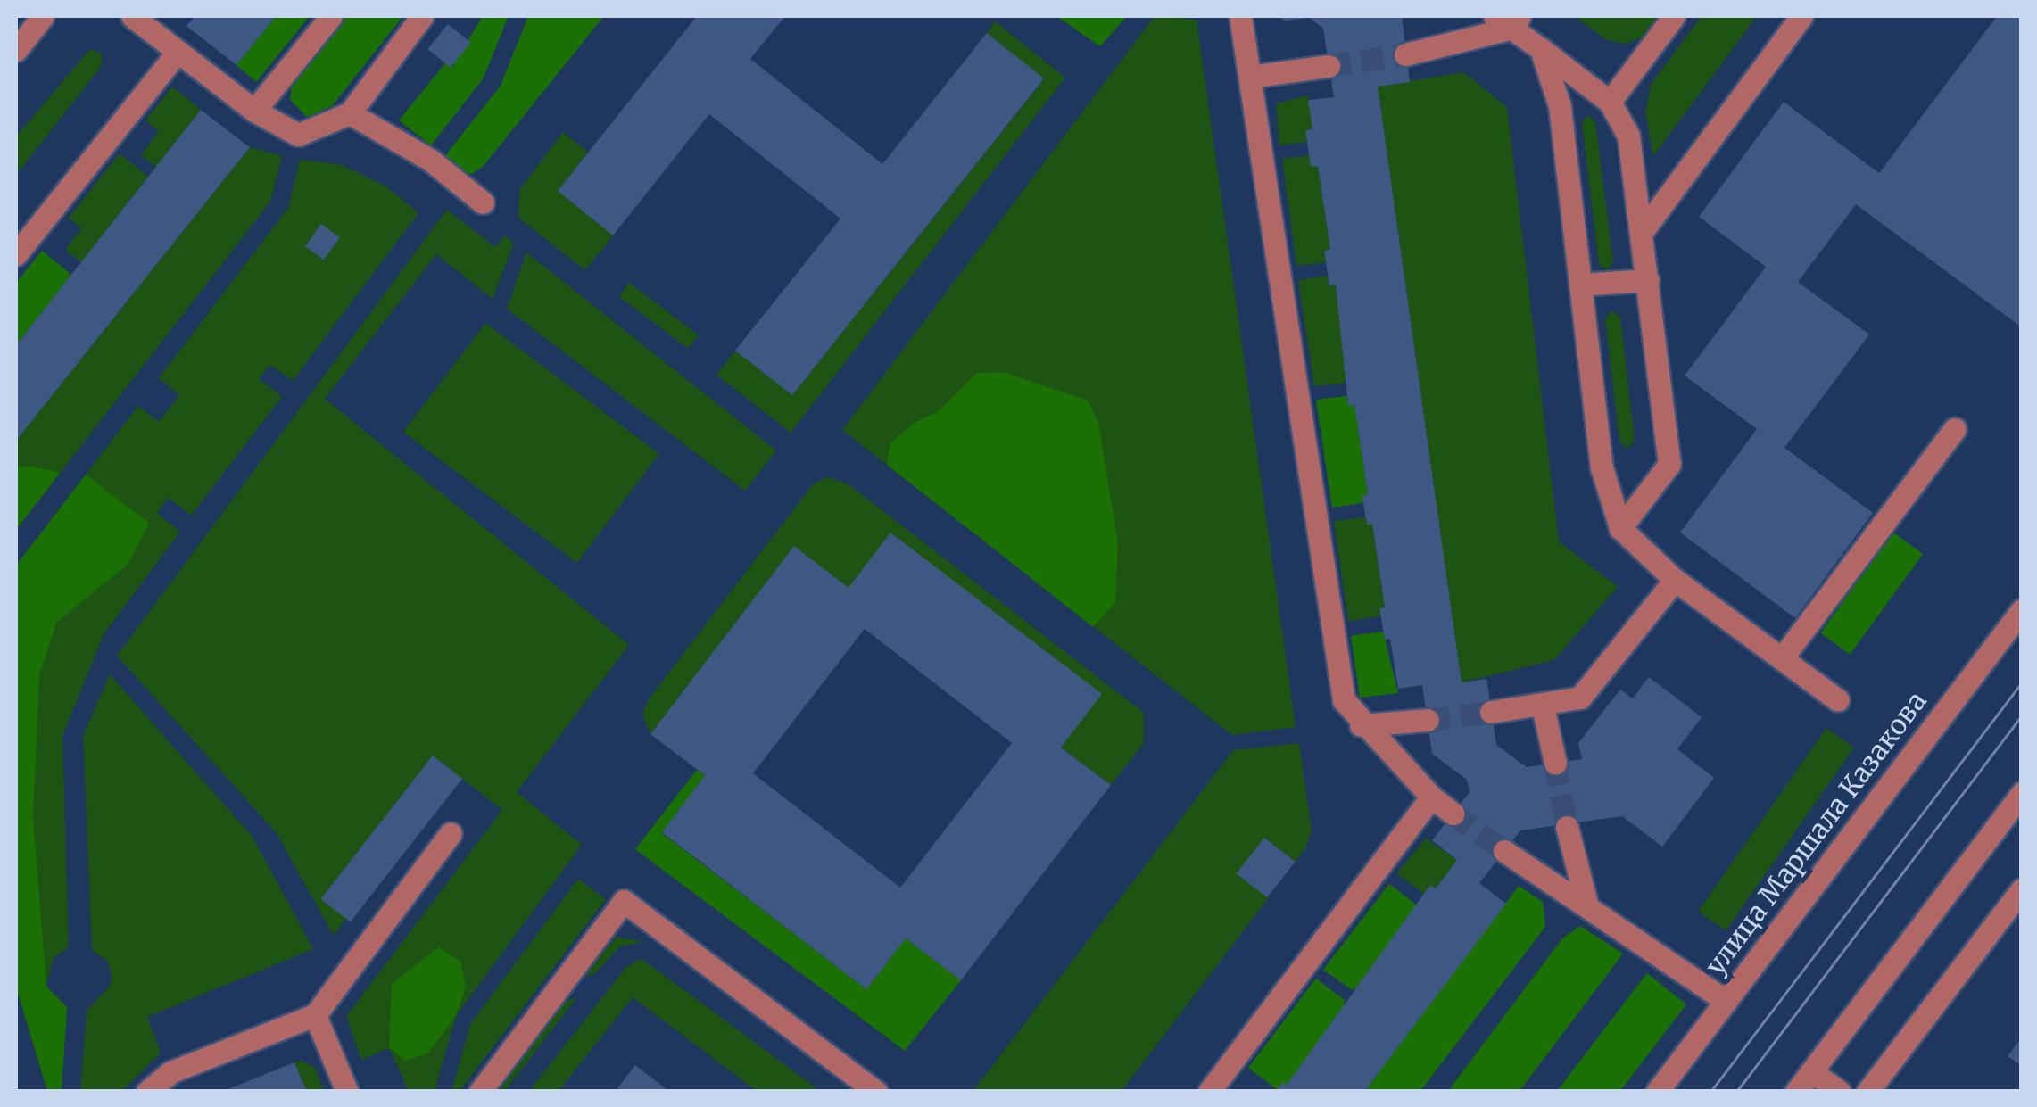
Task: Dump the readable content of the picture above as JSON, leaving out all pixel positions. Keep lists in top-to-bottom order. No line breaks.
{"streets":{"street":["улица Маршала Казакова"]}}
